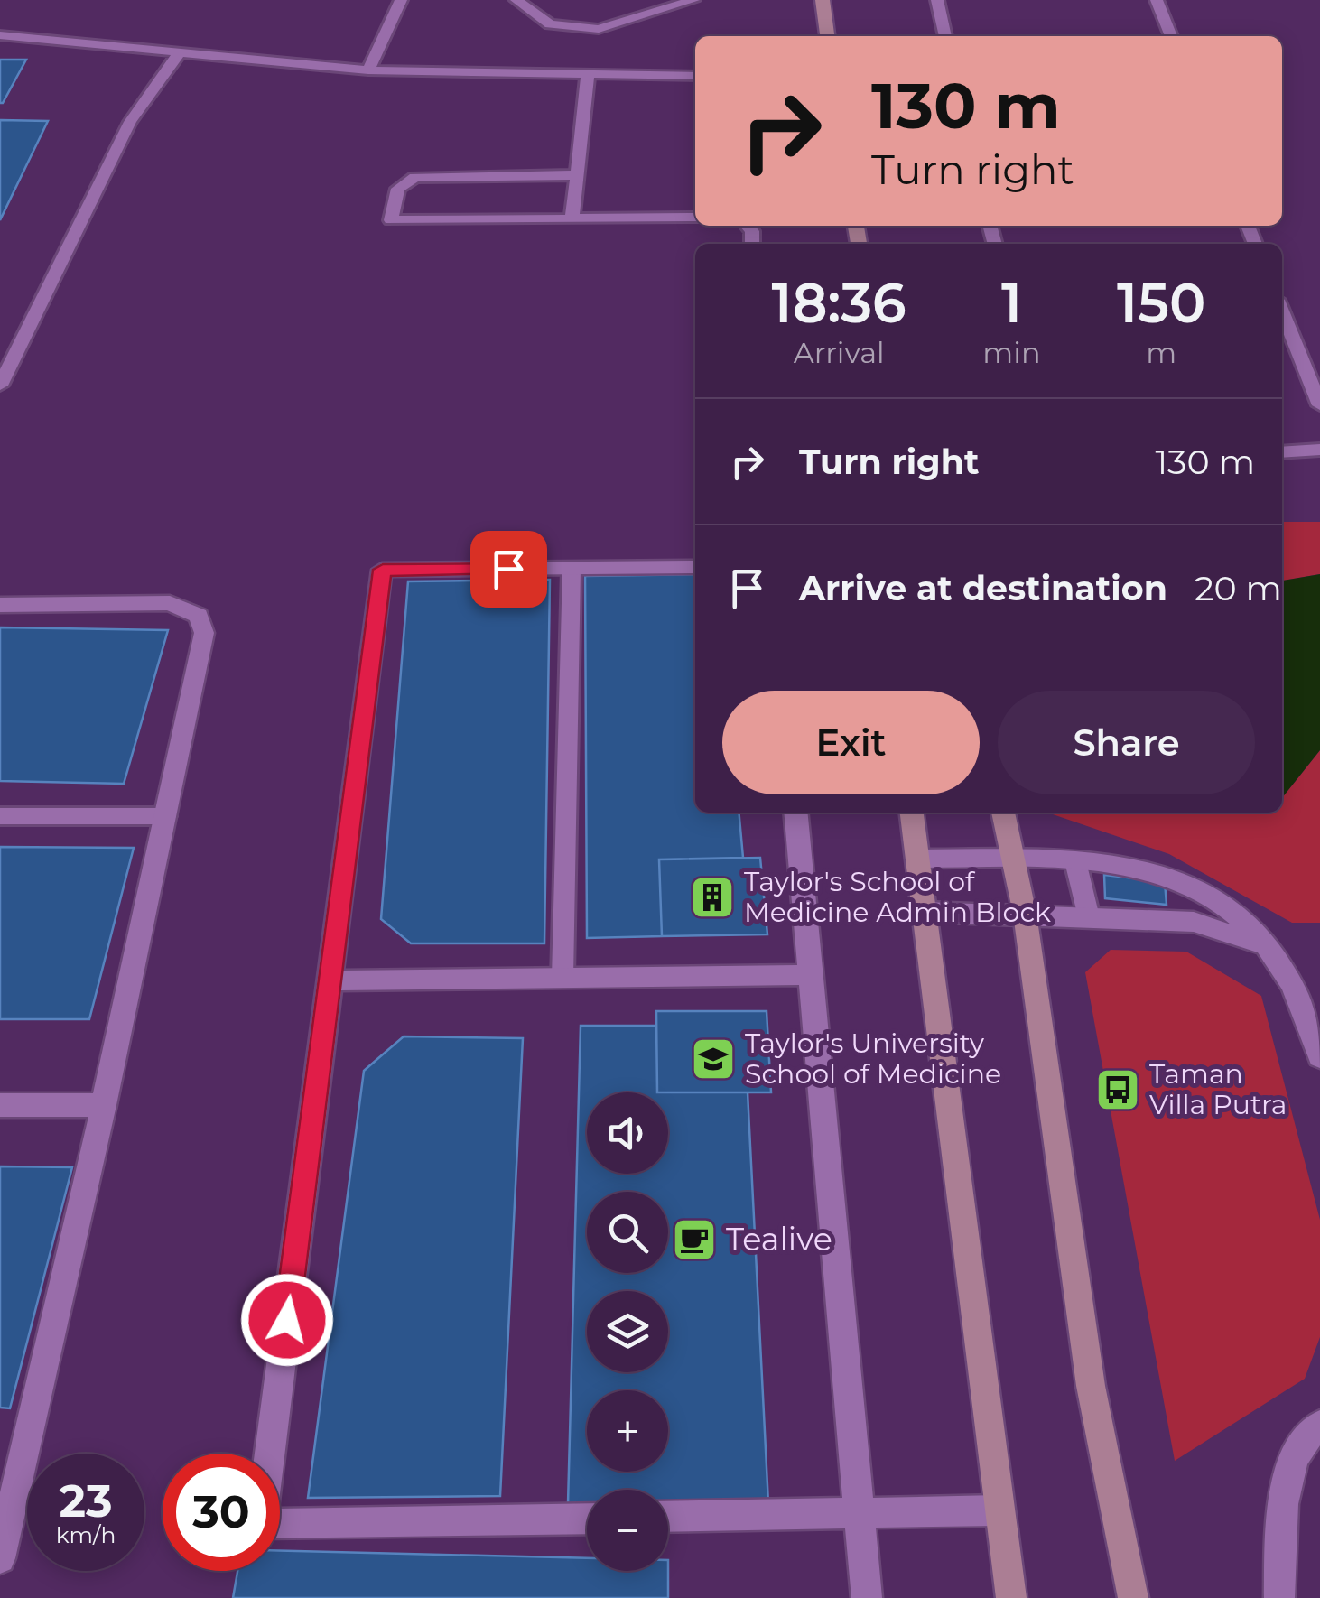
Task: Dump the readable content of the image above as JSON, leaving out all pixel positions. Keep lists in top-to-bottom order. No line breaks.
{"places":{"building":["Taylor's School of Medicine Admin Block"],"school or university":["Taylor's University School of Medicine"],"bus stop":["Taman Villa Putra"],"cafe":["Tealive"]},"page":{"turn":["130 m","Turn right"],"eta":["18:36","Arrival","1","min","150","m"],"list":[{"name":"Turn right","value":"130 m"},{"name":"Arrive at destination","value":"20 m"}],"buttons":["Exit","Share"],"map_buttons":["+","−"],"speed":"23 km/h","limit":"30"}}
